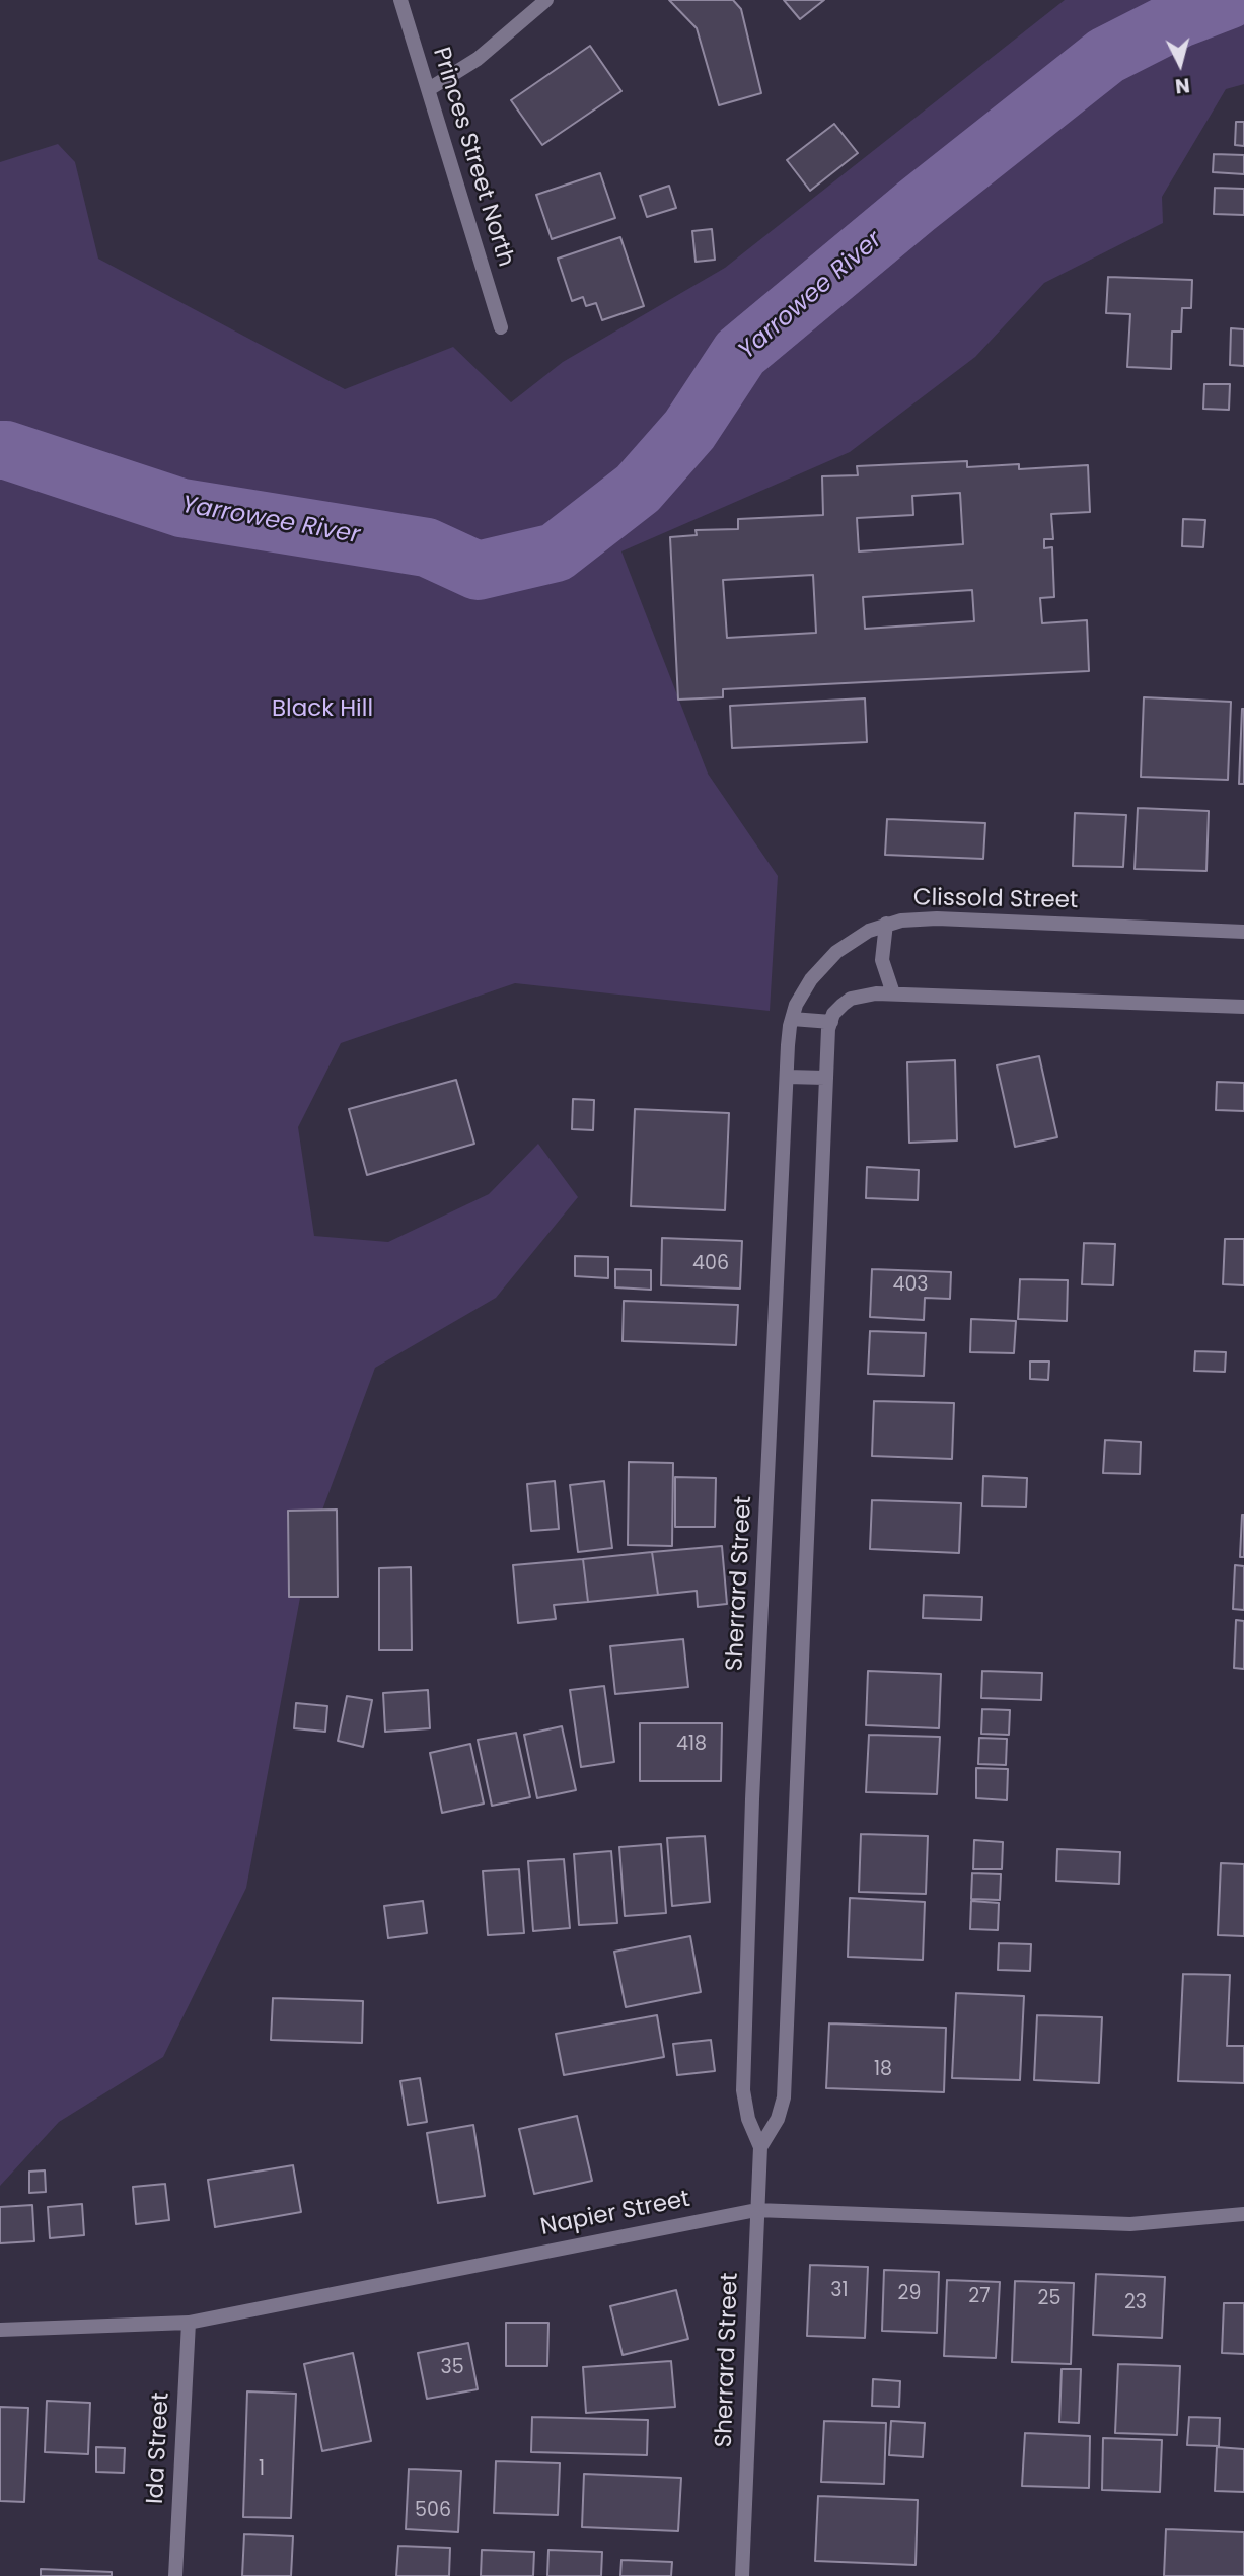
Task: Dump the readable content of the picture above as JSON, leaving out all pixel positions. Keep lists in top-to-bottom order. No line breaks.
{"streets":{"street":["Princes Street North","Clissold Street","Sherrard Street","Napier Street","Ida Street"]},"crossings":[["Clissold Street","Sherrard Street"],["Sherrard Street","Napier Street"],["Napier Street","Ida Street"]],"water":["Yarrowee River"],"parks":["Black Hill"],"house_numbers":["406","403","418","18","31","29","27","25","23","35","1","506"],"north":"bottom"}
